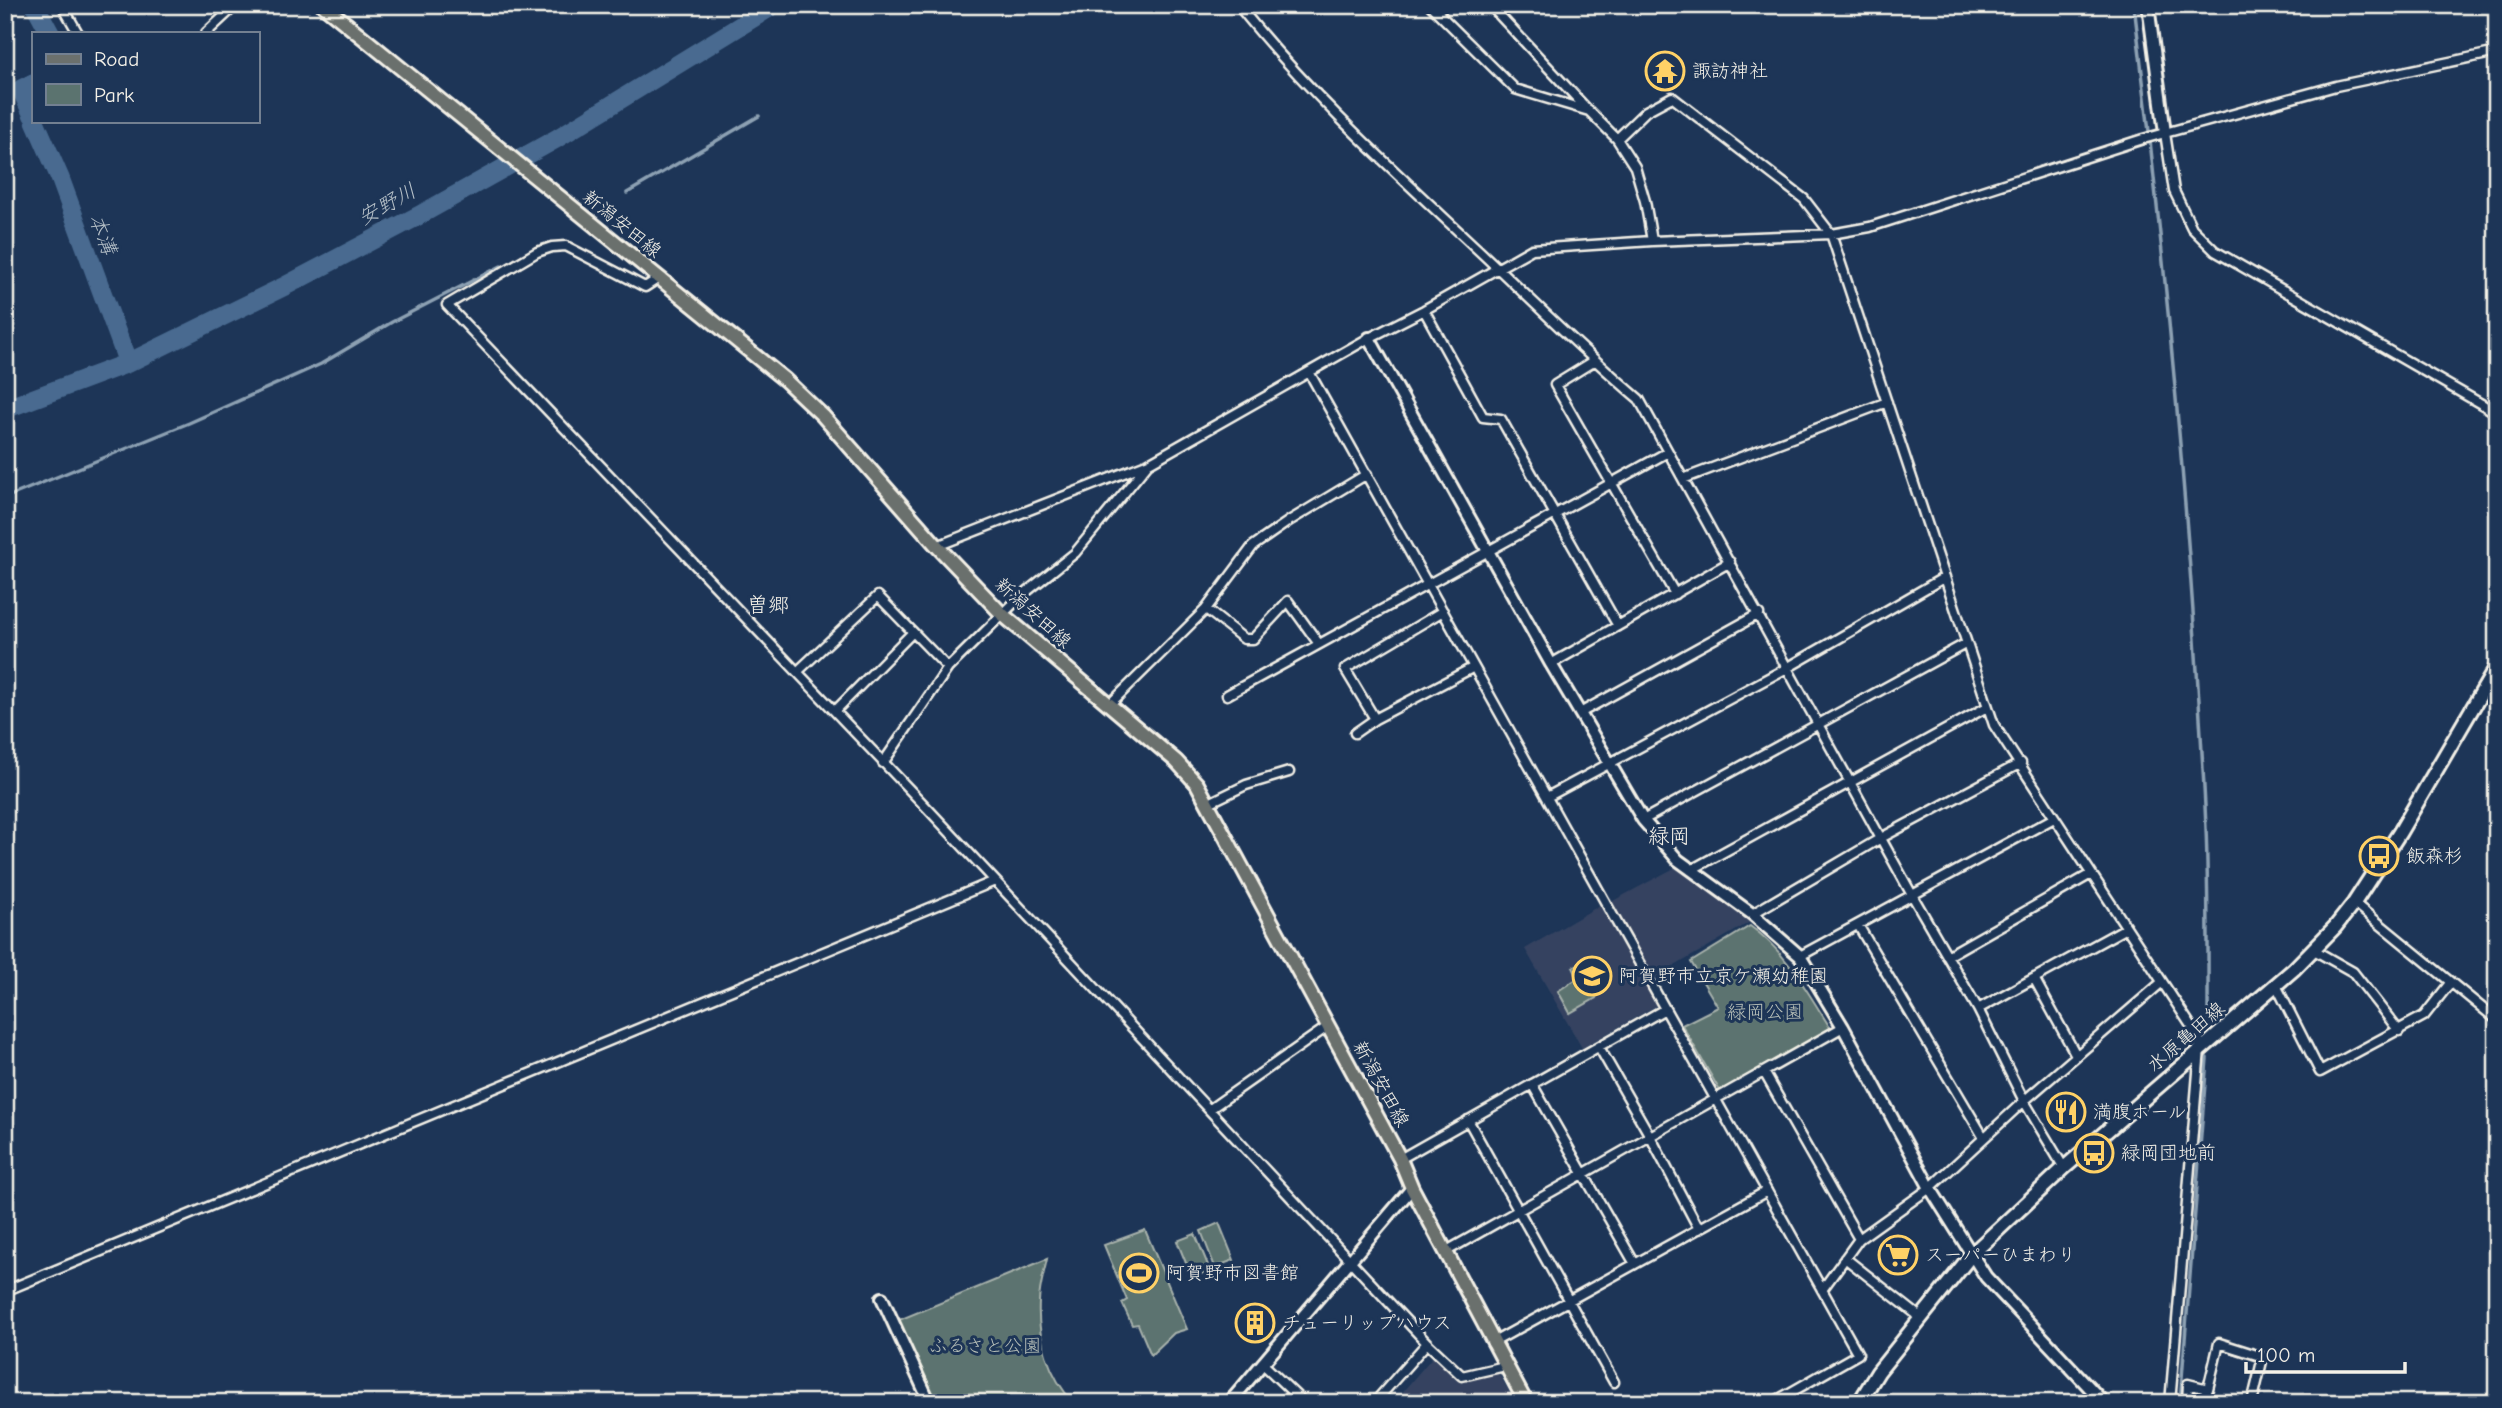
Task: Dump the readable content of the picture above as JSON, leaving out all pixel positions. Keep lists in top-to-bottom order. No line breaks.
{"streets":{"main road":["新潟安田線","水原亀田線"]},"districts":["曽郷","緑岡"],"water":["安野川","本溝"],"parks":["緑岡公園","ふるさと公園"],"places":{"temple":["諏訪神社"],"bus stop":["飯森杉","緑岡団地前"],"school or university":["阿賀野市立京ケ瀬幼稚園"],"restaurant":["満腹ホール"],"supermarket":["スーパーひまわり"],"sports":["阿賀野市図書館"],"building":["チューリップハウス"]},"legend":["Road","Park"],"scale_bar":"100 m"}
